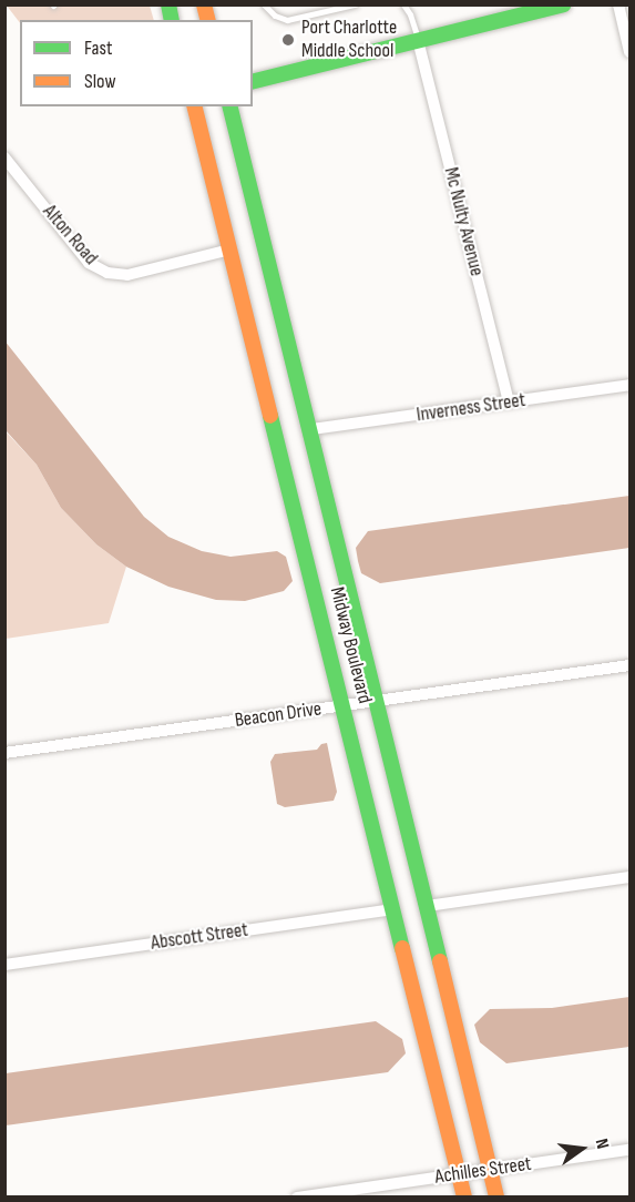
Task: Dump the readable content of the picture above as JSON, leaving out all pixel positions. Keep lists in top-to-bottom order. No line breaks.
{"streets":{"street":["Mc Nulty Avenue","Alton Road","Inverness Street","Midway Boulevard","Beacon Drive","Abscott Street","Achilles Street"]},"crossings":[["Mc Nulty Avenue","Inverness Street"],["Alton Road","Midway Boulevard"],["Inverness Street","Midway Boulevard"],["Midway Boulevard","Beacon Drive"],["Midway Boulevard","Abscott Street"],["Midway Boulevard","Achilles Street"]],"places":["Port Charlotte Middle School"],"legend":["Fast","Slow"],"north":"right"}
